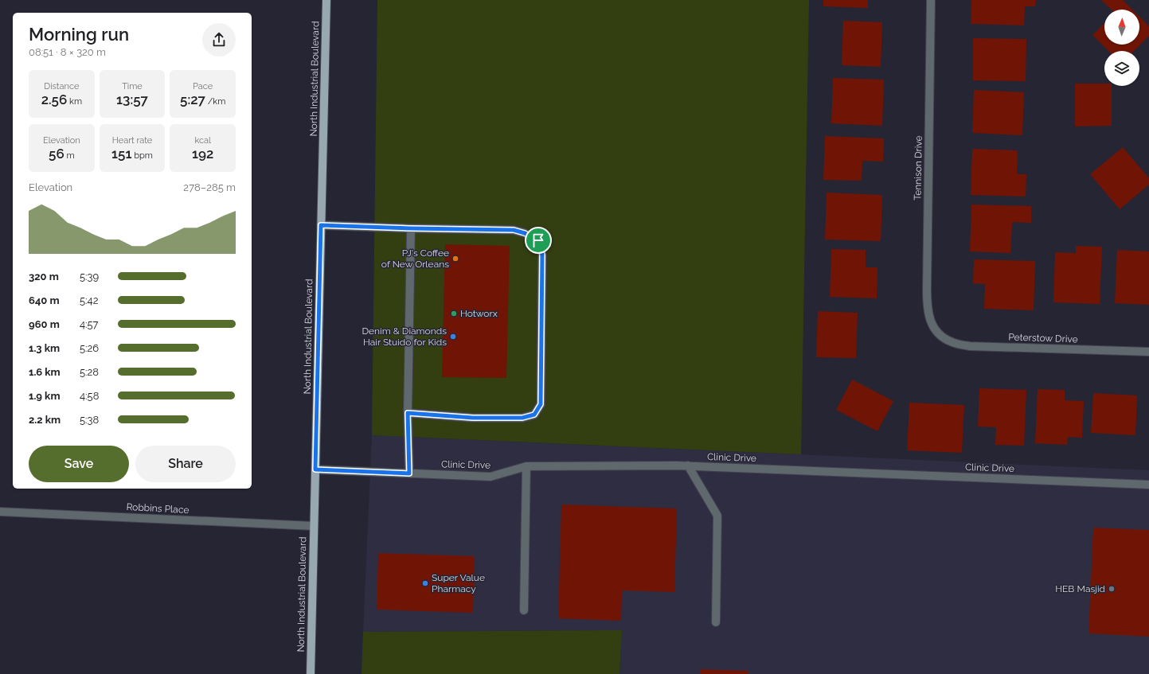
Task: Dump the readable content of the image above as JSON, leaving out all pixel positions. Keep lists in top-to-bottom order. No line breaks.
{"streets":{"main road":["North Industrial Boulevard"],"street":["Tennison Drive","Peterstow Drive","Clinic Drive","Robbins Place"]},"crossings":[["North Industrial Boulevard","Clinic Drive"],["North Industrial Boulevard","Robbins Place"],["Tennison Drive","Peterstow Drive"]],"places":["PJ's Coffee of New Orleans","Hotworx","Denim & Diamonds Hair Stuido for Kids","Super Value Pharmacy","HEB Masjid"],"north":"top","page":{"heading":["Morning run","08:51 · 8 × 320 m"],"stats":[["Distance","2.56 km"],["Time","13:57"],["Pace","5:27 /km"],["Elevation","56 m"],["Heart rate","151 bpm"],["kcal","192"]],"chart":["Elevation","278–285 m"],"list":[{"name":"320 m","note":"5:39"},{"name":"640 m","note":"5:42"},{"name":"960 m","note":"4:57"},{"name":"1.3 km","note":"5:26"},{"name":"1.6 km","note":"5:28"},{"name":"1.9 km","note":"4:58"},{"name":"2.2 km","note":"5:38"}],"buttons":["Save","Share"]}}
